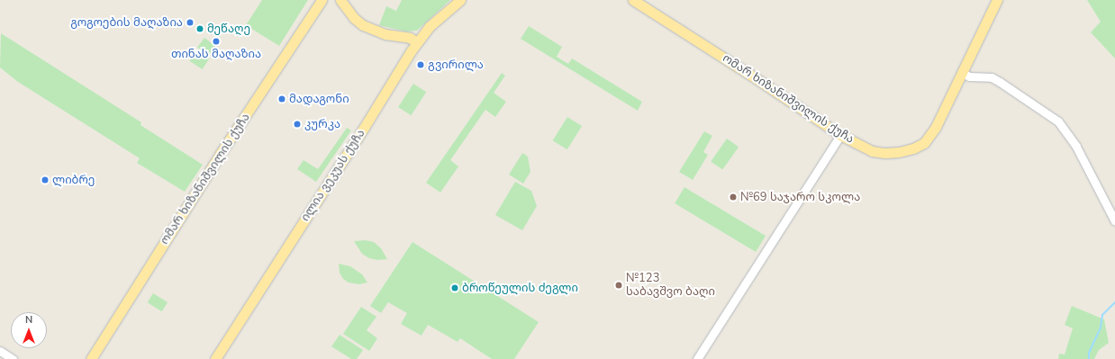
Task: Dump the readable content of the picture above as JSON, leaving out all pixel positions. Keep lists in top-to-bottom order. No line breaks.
{"streets":{"main road":["ომარ ხიზანიშვილის ქუჩა","ილია ვეკუას ქუჩა"]},"places":["გოგოების მაღაზია","მეწაღე","თინას მაღაზია","გვირილა","მადაგონი","კურკა","ლიბრე","№69 საჯარო სკოლა","№123 საბავშვო ბაღი","ბროწეულის ძეგლი"],"north":"top"}
